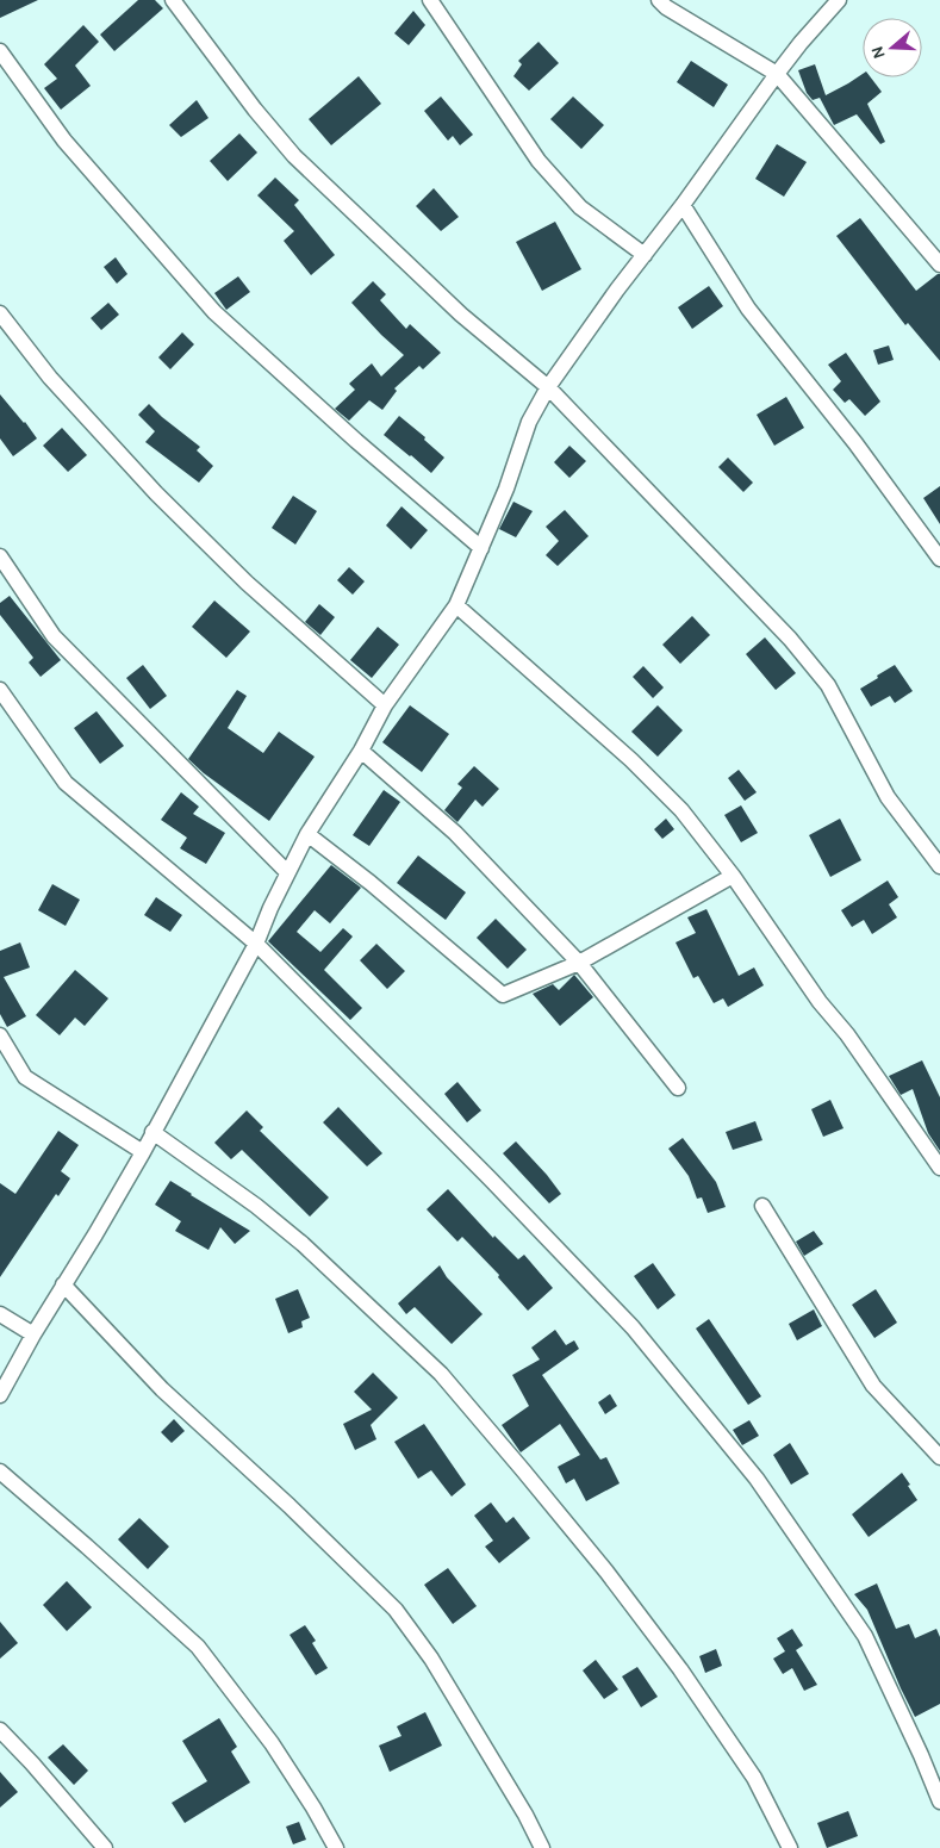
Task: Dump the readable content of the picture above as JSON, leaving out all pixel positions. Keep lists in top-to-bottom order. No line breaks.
{"north":"left"}
